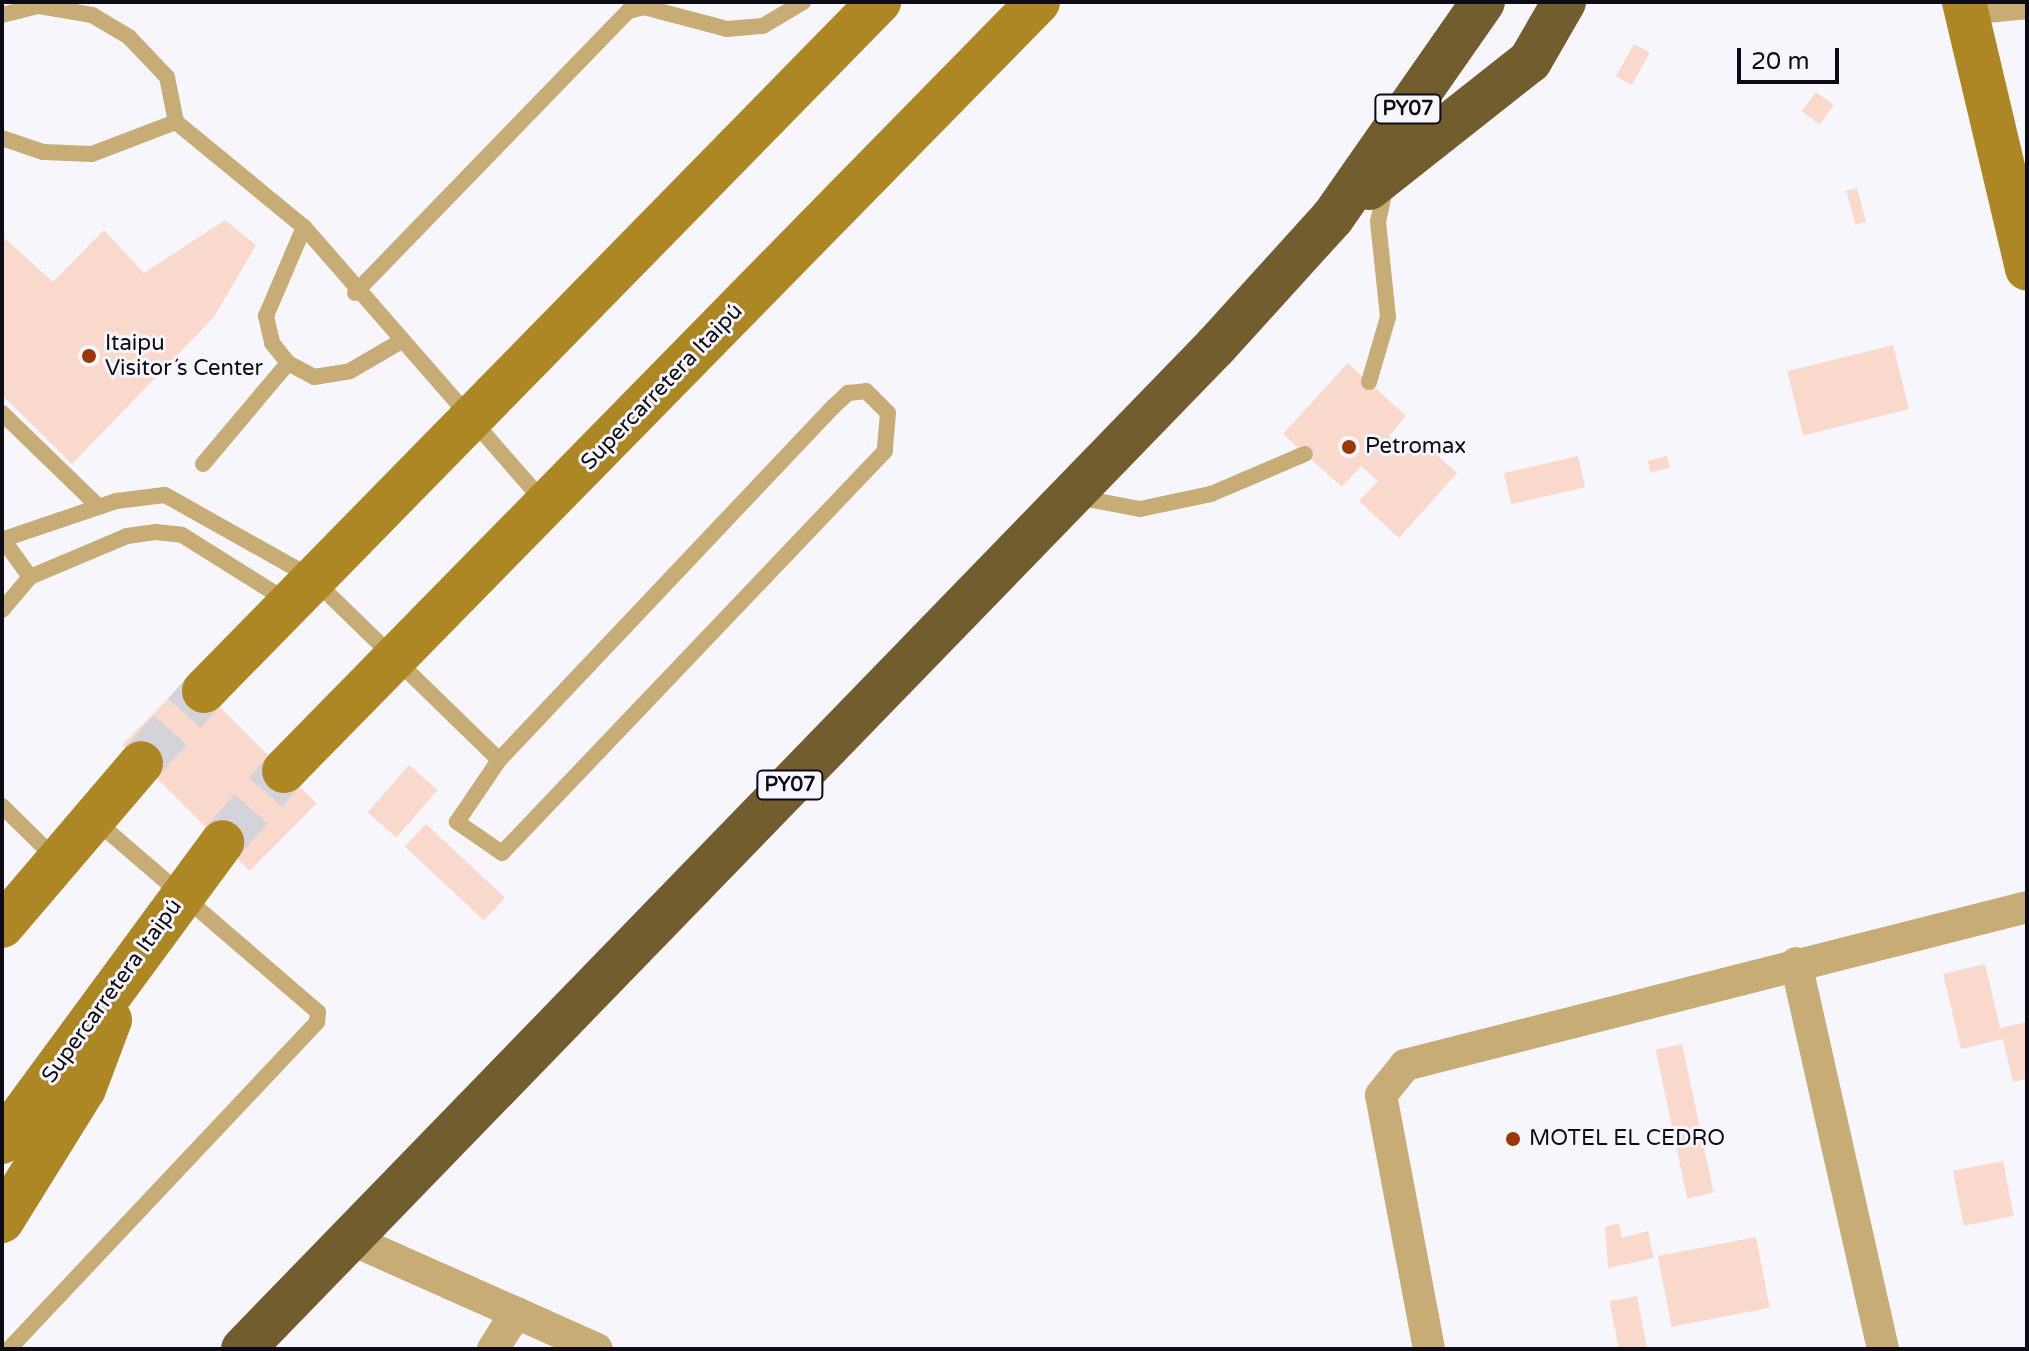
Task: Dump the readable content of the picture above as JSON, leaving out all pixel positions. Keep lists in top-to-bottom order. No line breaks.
{"streets":{"highway":["PY07"],"street":["Supercarretera Itaipú"]},"places":["Itaipu Visitor´s Center","Petromax","MOTEL EL CEDRO"],"scale_bar":"20 m"}
